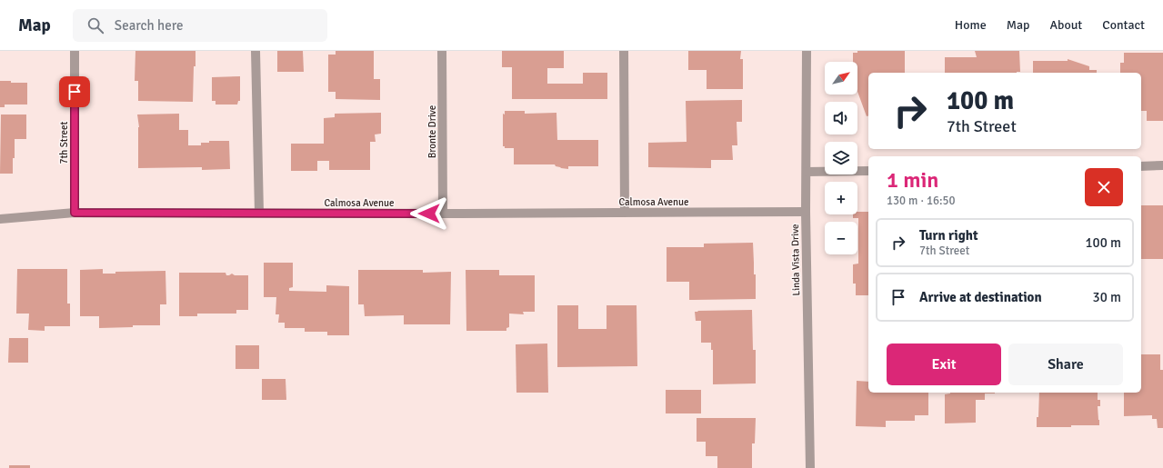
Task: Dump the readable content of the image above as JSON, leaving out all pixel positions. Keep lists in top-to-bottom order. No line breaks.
{"streets":{"street":["Bronte Drive","7th Street","Calmosa Avenue","Linda Vista Drive"]},"crossings":[["Bronte Drive","Calmosa Avenue"],["7th Street","Calmosa Avenue"],["Calmosa Avenue","Linda Vista Drive"]],"north":"top right","page":{"header":"Map","search":"Search here","nav":["Home","Map","About","Contact"],"map_buttons":["+","−"],"turn":["100 m","7th Street"],"heading":["1 min","130 m · 16:50"],"list":[{"name":"Turn right","note":"7th Street","value":"100 m"},{"name":"Arrive at destination","value":"30 m"}],"buttons":["Exit","Share"]}}
